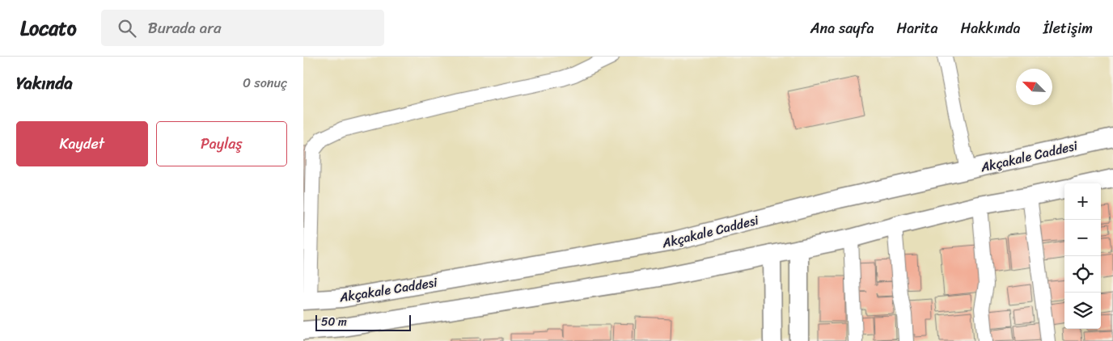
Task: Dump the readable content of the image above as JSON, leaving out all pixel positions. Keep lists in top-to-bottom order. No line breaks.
{"streets":{"main road":["Akçakale Caddesi"]},"scale_bar":"50 m","north":"top left","page":{"header":"Locato","search":"Burada ara","nav":["Ana sayfa","Harita","Hakkında","İletişim"],"heading":["Yakında","0 sonuç"],"buttons":["Kaydet","Paylaş"],"map_buttons":["+","−"],"scale":"50 m"}}
